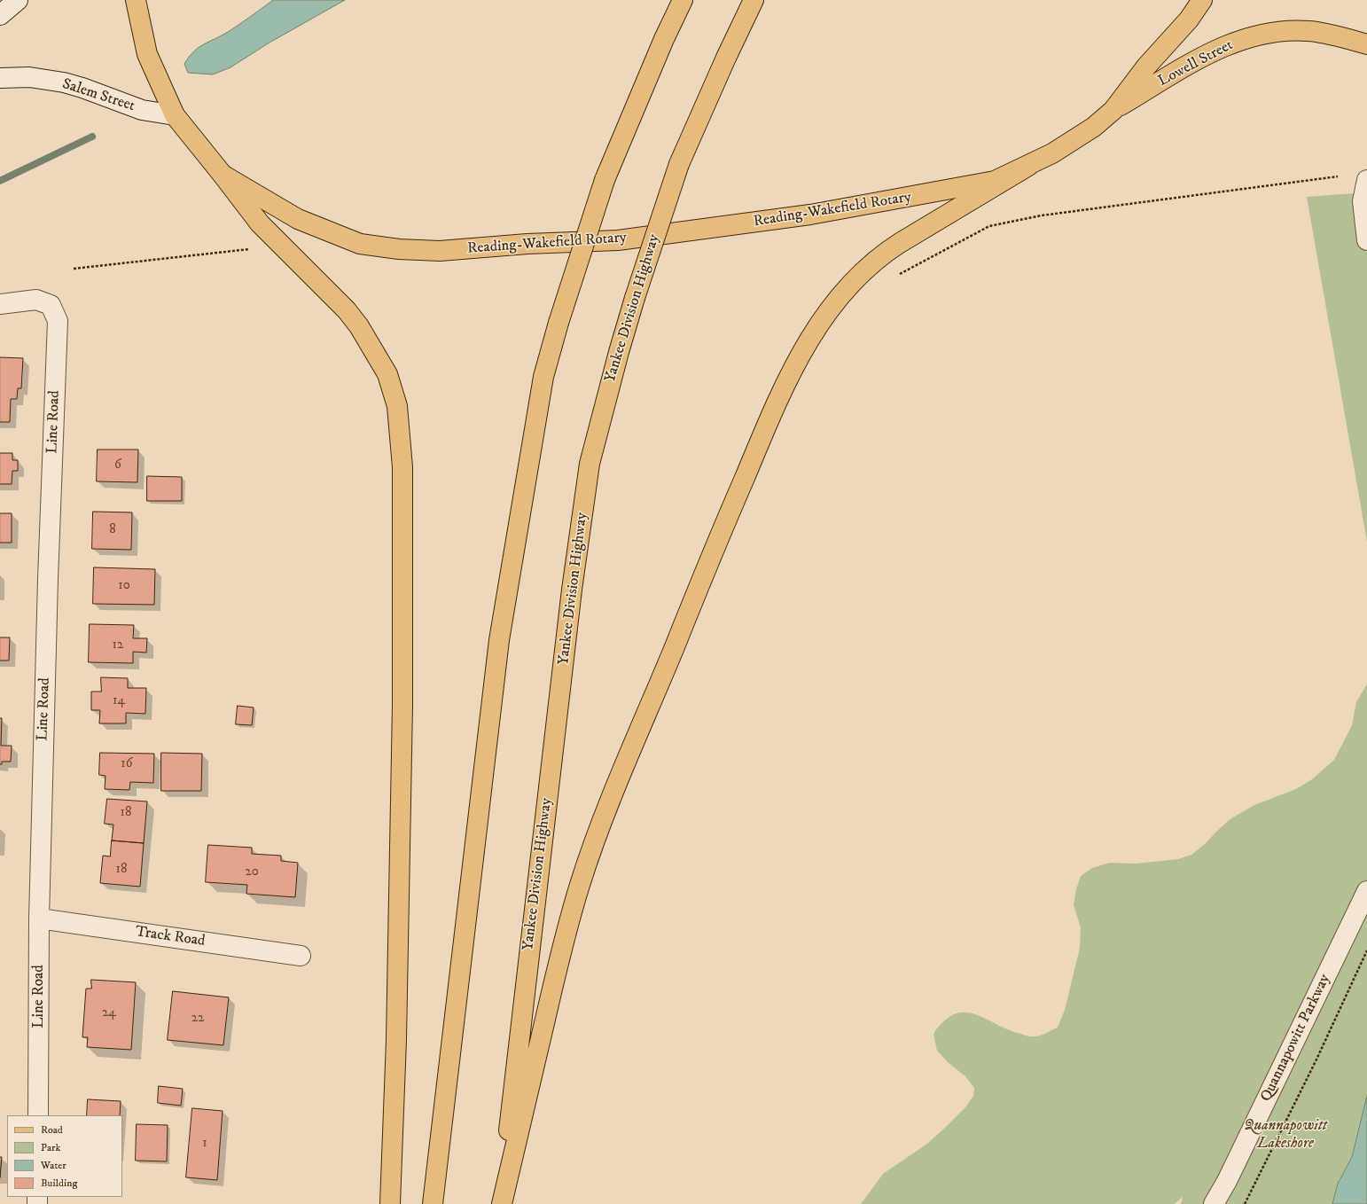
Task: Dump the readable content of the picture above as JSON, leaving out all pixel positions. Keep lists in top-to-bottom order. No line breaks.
{"streets":{"main road":["Lowell Street","Reading-Wakefield Rotary","Yankee Division Highway"],"street":["Salem Street","Line Road","Track Road","Quannapowitt Parkway"]},"crossings":[["Lowell Street","Reading-Wakefield Rotary"],["Salem Street","Reading-Wakefield Rotary"],["Line Road","Track Road"]],"parks":["Quannapowitt Lakeshore"],"house_numbers":["6","8","10","12","14","16","18","18","20","24","22","1"],"legend":["Road","Park","Water","Building"]}
